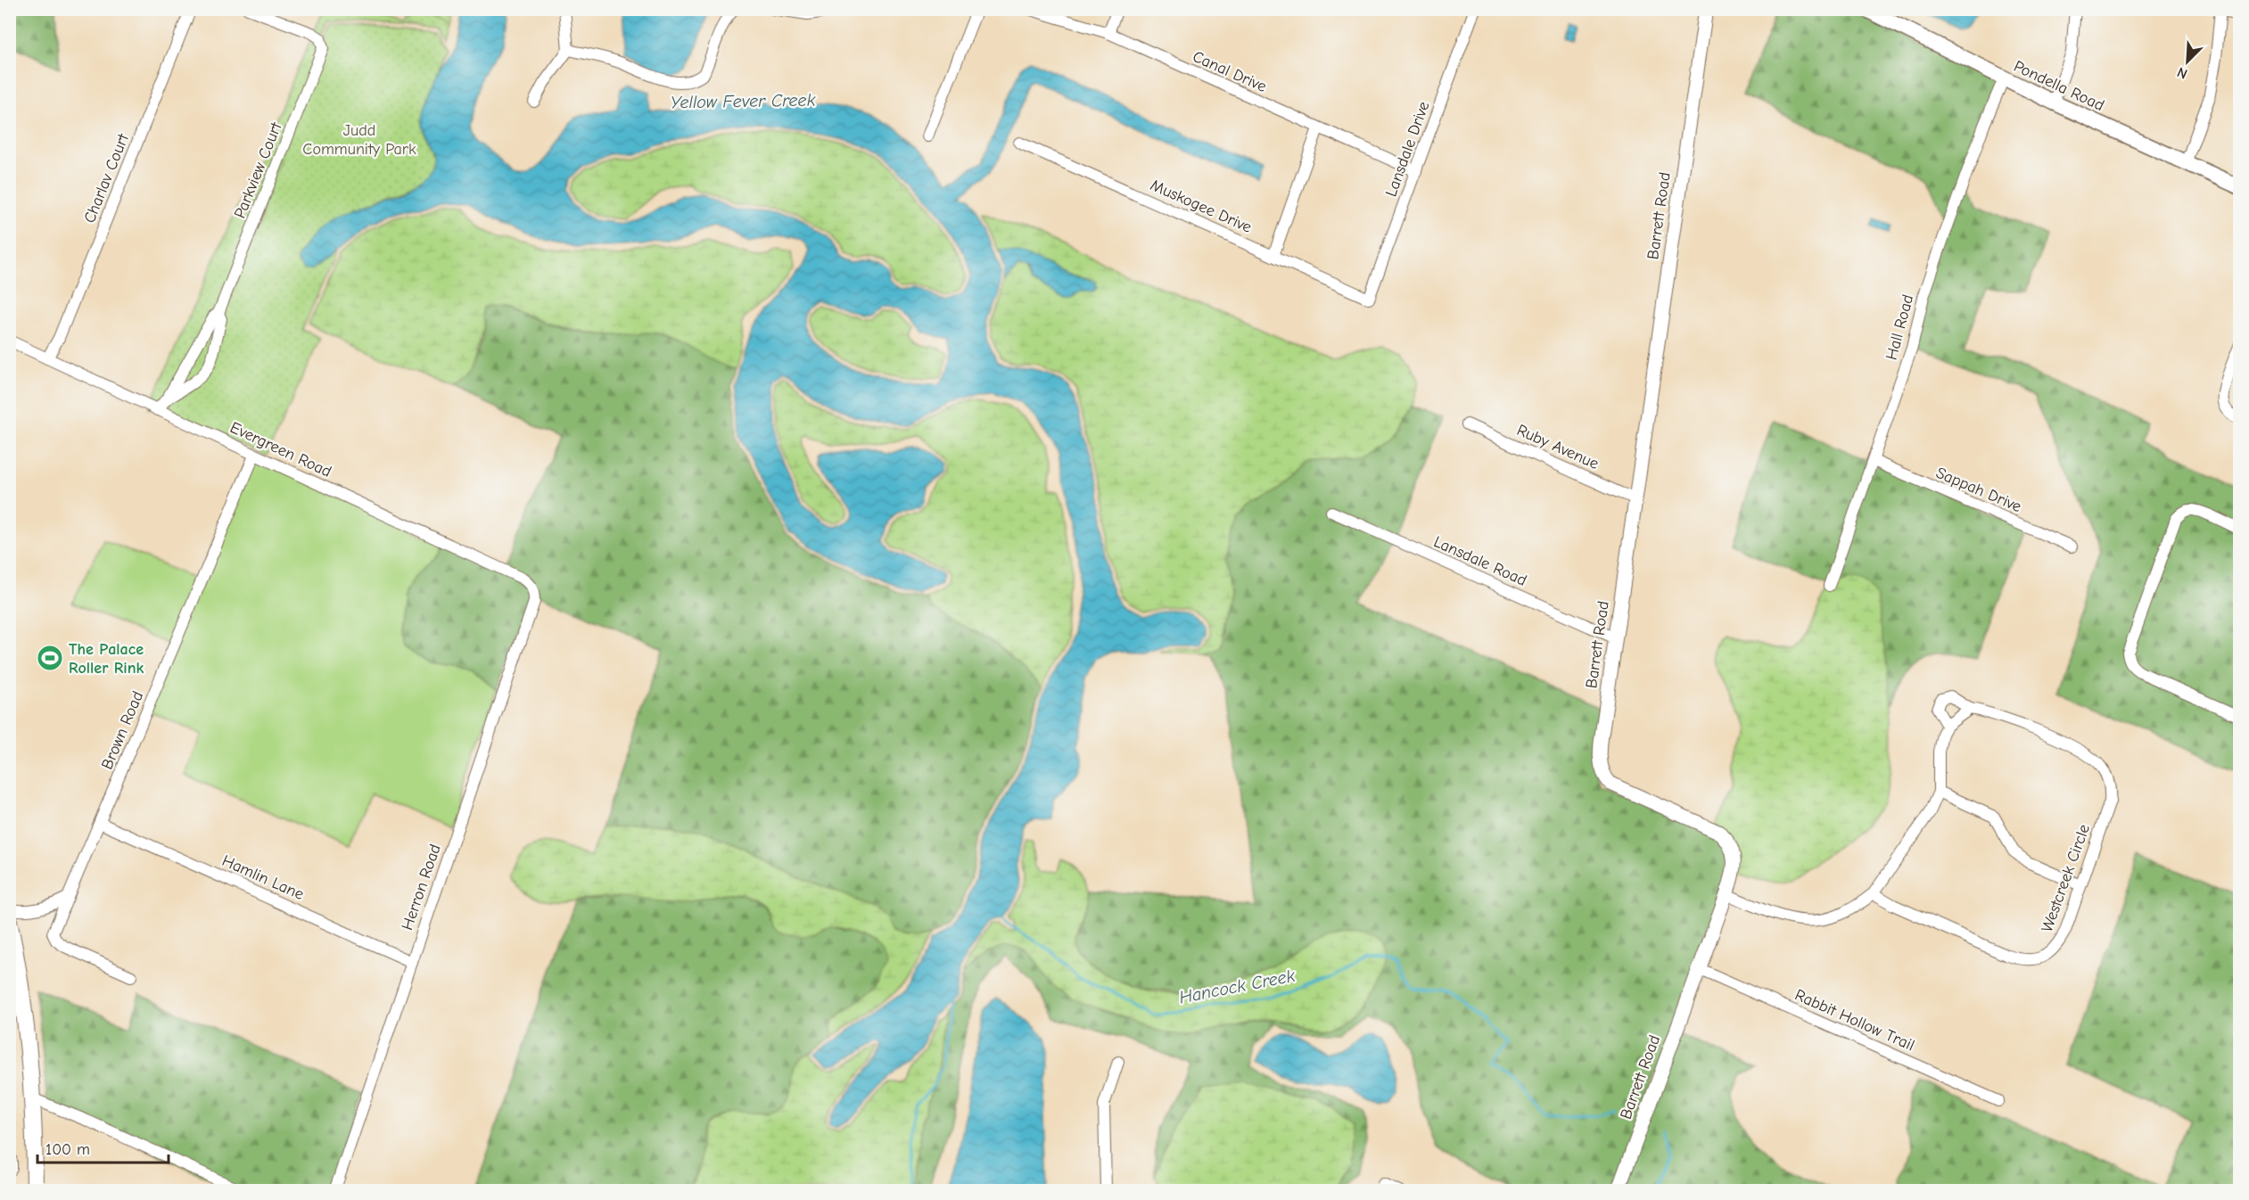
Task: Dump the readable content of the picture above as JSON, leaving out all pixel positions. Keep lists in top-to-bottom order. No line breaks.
{"streets":{"main road":["Pondella Road"],"street":["Canal Drive","Lansdale Drive","Parkview Court","Charlav Court","Muskogee Drive","Barrett Road","Hall Road","Ruby Avenue","Evergreen Road","Sappah Drive","Lansdale Road","Brown Road","Hamlin Lane","Westcreek Circle","Herron Road","Rabbit Hollow Trail"]},"crossings":[["Canal Drive","Lansdale Drive"],["Pondella Road","Hall Road"],["Lansdale Drive","Muskogee Drive"],["Parkview Court","Evergreen Road"],["Charlav Court","Evergreen Road"],["Barrett Road","Ruby Avenue"],["Barrett Road","Lansdale Road"],["Barrett Road","Rabbit Hollow Trail"],["Hall Road","Sappah Drive"],["Evergreen Road","Brown Road"],["Evergreen Road","Herron Road"],["Brown Road","Hamlin Lane"],["Hamlin Lane","Herron Road"]],"water":["Yellow Fever Creek","Hancock Creek"],"parks":["Judd Community Park"],"places":{"sports":["The Palace Roller Rink"]},"scale_bar":"100 m","north":"bottom left"}
